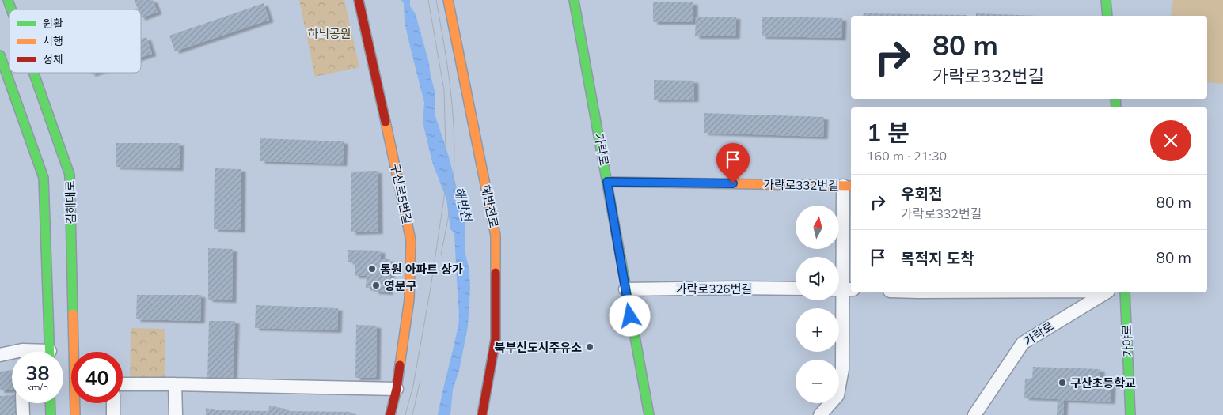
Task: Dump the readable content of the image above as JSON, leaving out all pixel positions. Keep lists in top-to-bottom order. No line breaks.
{"streets":{"street":["가락로","가락로332번길","구산로5번길","김해대로","해반천로","가락로326번길","가야로"]},"crossings":[["가락로","가락로332번길"],["가락로","가락로326번길"]],"water":["해반천"],"parks":["하늬공원"],"places":["동원 아파트 상가","영문구","북부신도시주유소","구산초등학교"],"legend":["원활","서행","정체"],"north":"top","page":{"turn":["80 m","가락로332번길"],"heading":["1 분","160 m · 21:30"],"list":[{"name":"우회전","note":"가락로332번길","value":"80 m"},{"name":"목적지 도착","value":"80 m"}],"map_buttons":["+","−"],"speed":"38 km/h","limit":"40"}}
